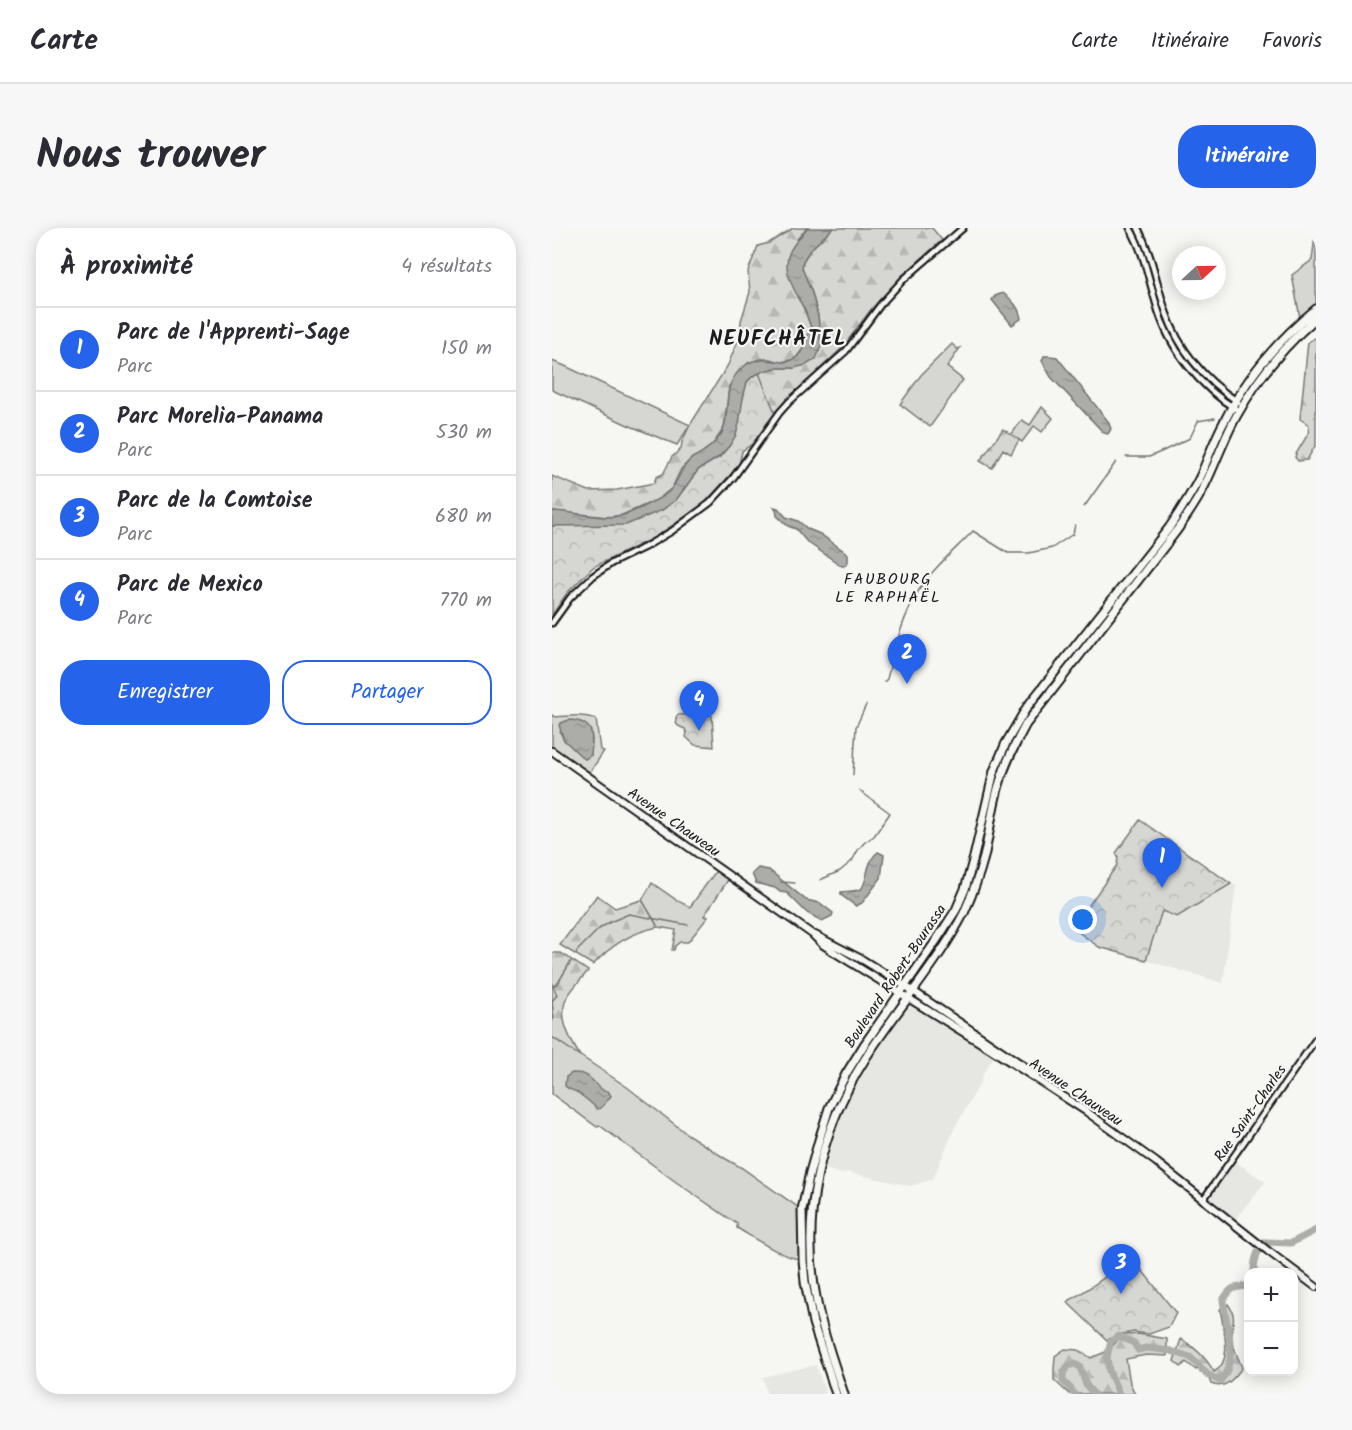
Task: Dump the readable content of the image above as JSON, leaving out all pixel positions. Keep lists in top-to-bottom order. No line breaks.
{"streets":{"highway":["Boulevard Robert-Bourassa"],"main road":["Avenue Chauveau"],"street":["Rue Saint-Charles"]},"crossings":[["Avenue Chauveau","Boulevard Robert-Bourassa"],["Avenue Chauveau","Rue Saint-Charles"]],"districts":["NEUFCHÂTEL","FAUBOURG LE RAPHAËL"],"north":"right","page":{"header":"Carte","nav":["Carte","Itinéraire","Favoris"],"title":"Nous trouver","buttons":["Itinéraire",["Enregistrer","Partager"]],"heading":["À proximité","4 résultats"],"list":[{"mark":"1","name":"Parc de l'Apprenti-Sage","note":"Parc","value":"150 m"},{"mark":"2","name":"Parc Morelia-Panama","note":"Parc","value":"530 m"},{"mark":"3","name":"Parc de la Comtoise","note":"Parc","value":"680 m"},{"mark":"4","name":"Parc de Mexico","note":"Parc","value":"770 m"}],"pins":["2","4","1","3"],"map_buttons":["+","−"]}}
